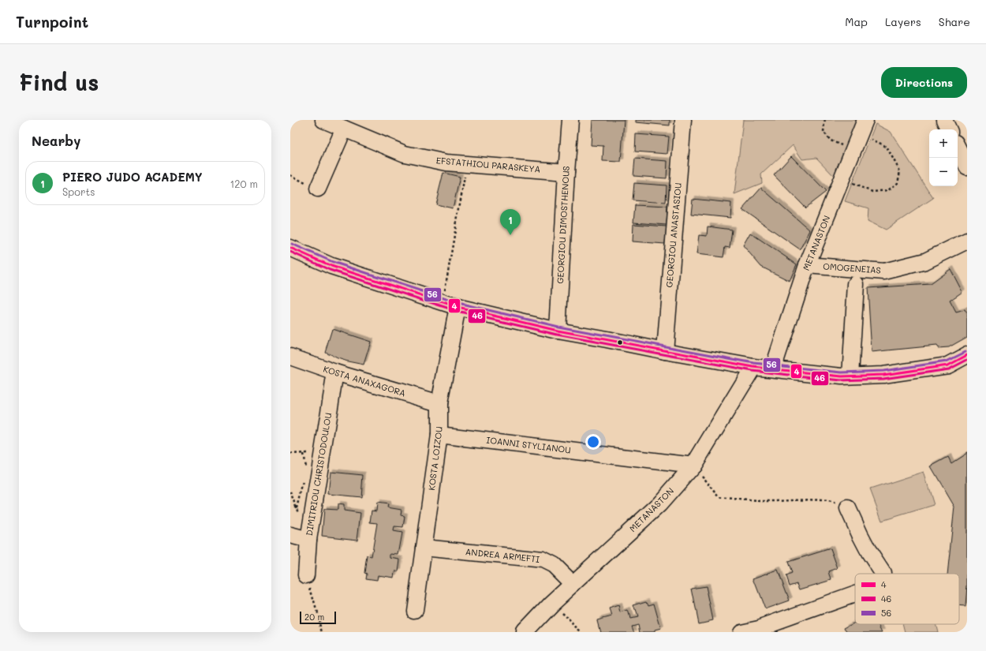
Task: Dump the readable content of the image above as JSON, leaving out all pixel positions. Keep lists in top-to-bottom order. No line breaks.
{"streets":{"street":["EFSTATHIOU PARASKEYA","GEORGIOU DIMOSTHENOUS","GEORGIOU ANASTASIOU","METANASTON","OMOGENEIAS","KOSTA ANAXAGORA","IOANNI STYLIANOU","KOSTA LOIZOU","DIMITRIOU CHRISTODOULOU","ANDREA ARMEFTI"]},"crossings":[["EFSTATHIOU PARASKEYA","GEORGIOU DIMOSTHENOUS"],["METANASTON","OMOGENEIAS"],["METANASTON","IOANNI STYLIANOU"],["METANASTON","ANDREA ARMEFTI"],["KOSTA ANAXAGORA","KOSTA LOIZOU"],["KOSTA ANAXAGORA","DIMITRIOU CHRISTODOULOU"],["IOANNI STYLIANOU","KOSTA LOIZOU"],["KOSTA LOIZOU","ANDREA ARMEFTI"]],"lines":["transit line 56","transit line 4","transit line 46"],"legend":["4","46","56"],"scale_bar":"20 m","page":{"header":"Turnpoint","nav":["Map","Layers","Share"],"buttons":"Directions","title":"Find us","heading":"Nearby","map_buttons":["+","−"],"list":[{"mark":"1","name":"PIERO JUDO ACADEMY","note":"Sports","value":"120 m"}],"pins":"1","scale":"20 m"}}
